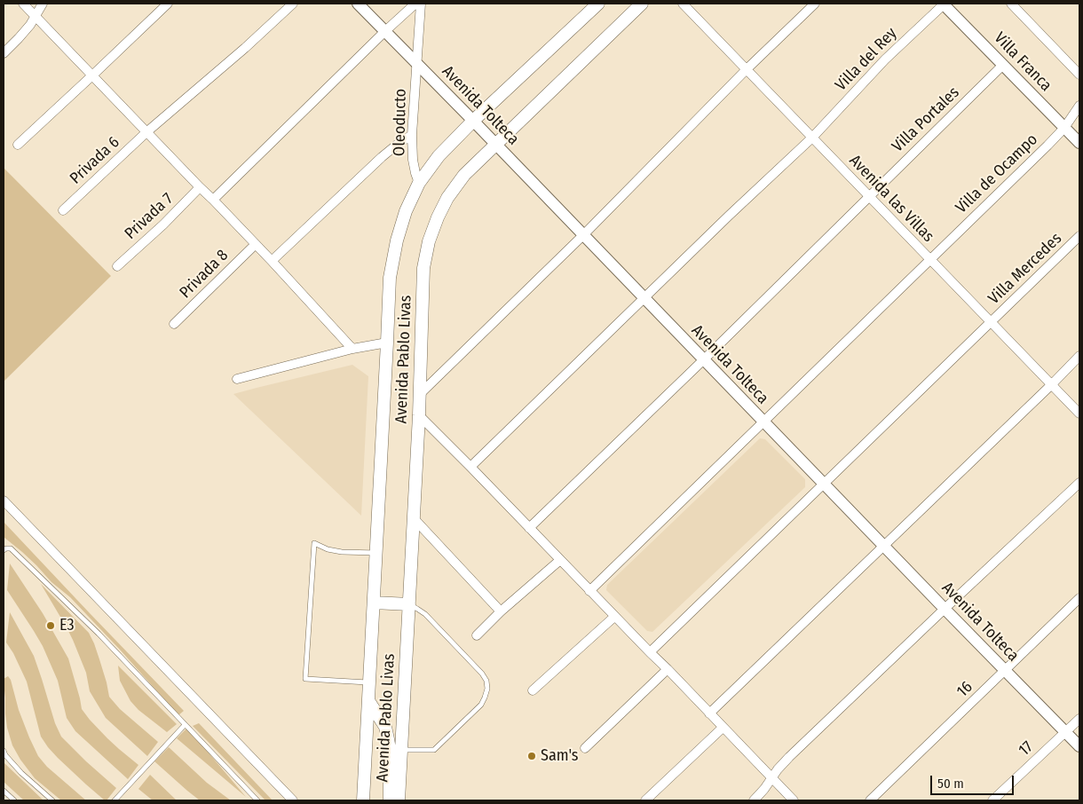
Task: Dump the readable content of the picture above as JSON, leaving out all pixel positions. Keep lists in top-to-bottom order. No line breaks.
{"streets":{"main road":["Avenida Pablo Livas"],"street":["Villa del Rey","Villa Franca","Avenida Tolteca","Villa Portales","Oleoducto","Privada 6","Villa de Ocampo","Avenida las Villas","Privada 7","Villa Mercedes","Privada 8","16","17"]},"crossings":[["Villa del Rey","Villa Franca"],["Villa del Rey","Avenida Tolteca"],["Villa del Rey","Avenida las Villas"],["Villa Franca","Villa Portales"],["Villa Franca","Villa de Ocampo"],["Avenida Tolteca","Villa Portales"],["Avenida Tolteca","Oleoducto"],["Avenida Tolteca","Villa de Ocampo"],["Avenida Tolteca","Villa Mercedes"],["Avenida Tolteca","Avenida Pablo Livas"],["Avenida Tolteca","16"],["Avenida Tolteca","17"],["Villa Portales","Avenida las Villas"],["Oleoducto","Avenida Pablo Livas"],["Villa de Ocampo","Avenida las Villas"],["Avenida las Villas","Villa Mercedes"]],"places":["E3","Sam's"],"scale_bar":"50 m"}
